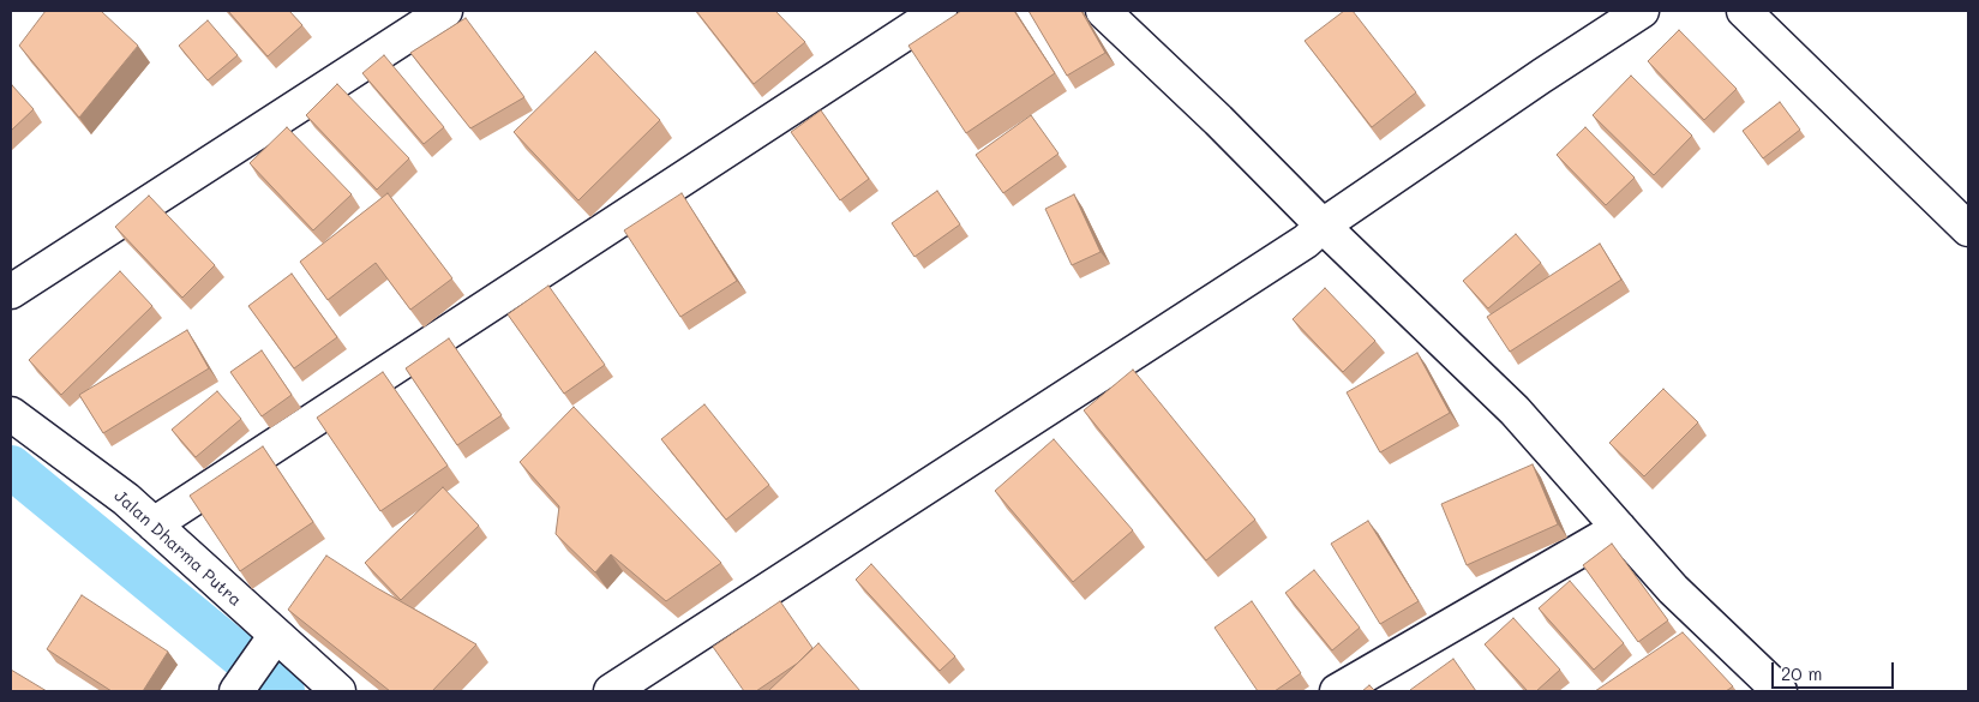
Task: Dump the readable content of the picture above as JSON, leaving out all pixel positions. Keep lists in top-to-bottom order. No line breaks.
{"streets":{"street":["Jalan Dharma Putra"]},"scale_bar":"20 m"}
